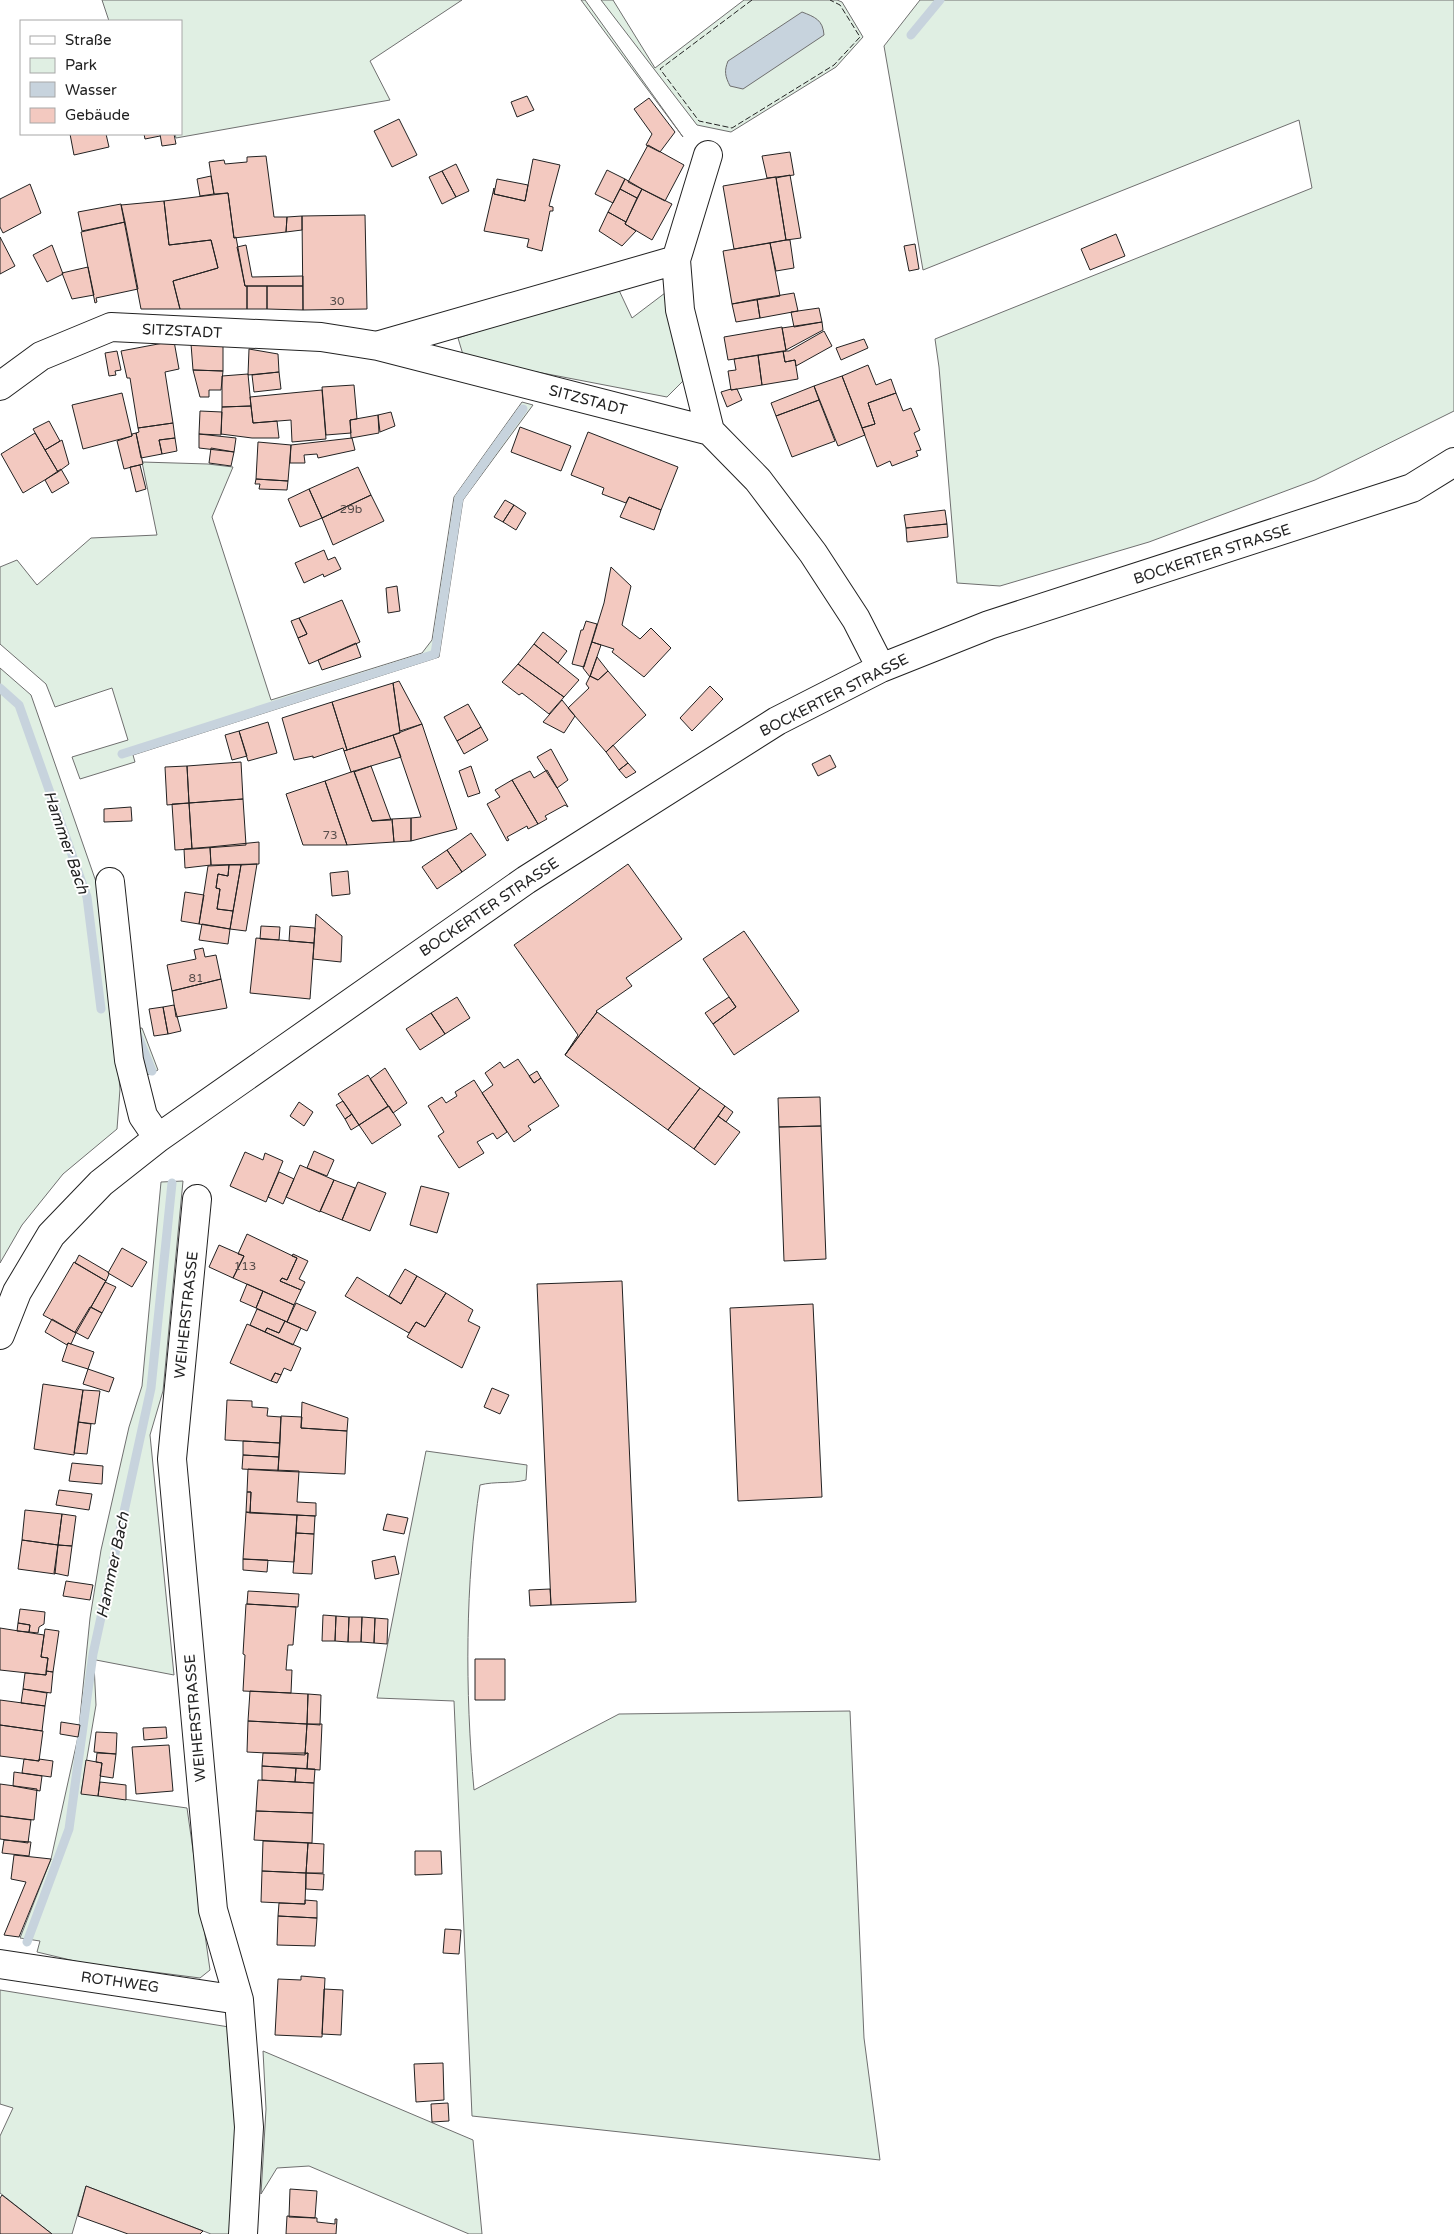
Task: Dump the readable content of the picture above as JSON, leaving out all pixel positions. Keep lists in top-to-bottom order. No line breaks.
{"streets":{"street":["SITZSTADT","BOCKERTER STRASSE","WEIHERSTRASSE","ROTHWEG"]},"crossings":[["WEIHERSTRASSE","ROTHWEG"]],"water":["Hammer Bach"],"house_numbers":["30","29b","73","81","113"],"legend":["Straße","Park","Wasser","Gebäude"]}
